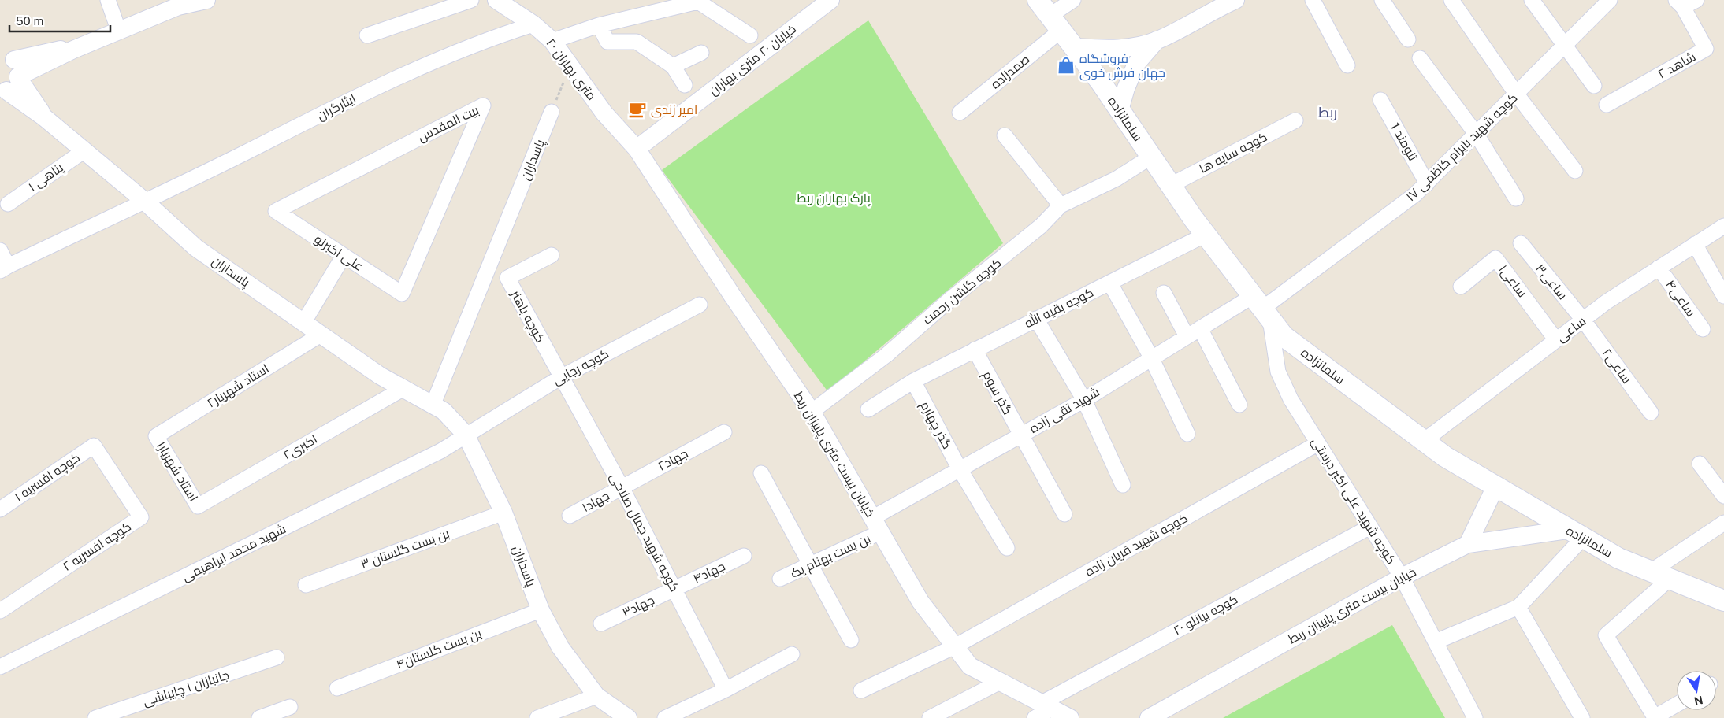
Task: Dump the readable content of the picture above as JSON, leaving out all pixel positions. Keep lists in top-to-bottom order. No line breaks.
{"streets":{"main road":["سلمانزاده"],"street":["خیابان ۲۰ متری بهاران","شاهد ۲","۲۰ متری بهاران","صمدزاده","ایثارگران","بیت المقدس","تنومند 1","کوچه شهید بایرام کاظمی ۱۷","کوچه سایه ها","پاسداران","پناهی ۱","علی اکبرلو","ساعی۱","ساعی۳","کوچه گلشن رحمت","ساعی۴","کوچه بقیه الله","کوچه باهنر","ساعی","ساعی۲","کوچه رجایی","استاد شهریار۲","گذر سوم","شهید تقی زاده","گذر چهارم","اکبری۲","خیابان بیست متری پاییزان ربط","جهاد۲","استاد شهریار۱","کوچه افسریه ۱","کوچه شهید علی اکبر درستی","جهاد۱","کوچه شهید جمال صلاحی","کوچه شهید قربان زاده","کوچه افسریه ۲","بن بست گلستان ۳","شهید محمد ابراهیمی","بن بست بهنام یک","جهاد۴","جهاد۳","کوچه بیانلو ۲۰","بن بست گلستان۴","جانبازان ۱ چایباشی"]},"crossings":[["خیابان ۲۰ متری بهاران","۲۰ متری بهاران"],["خیابان ۲۰ متری بهاران","خیابان بیست متری پاییزان ربط"],["۲۰ متری بهاران","ایثارگران"],["۲۰ متری بهاران","خیابان بیست متری پاییزان ربط"],["صمدزاده","سلمانزاده"],["ایثارگران","پاسداران"],["سلمانزاده","کوچه شهید بایرام کاظمی ۱۷"],["سلمانزاده","کوچه سایه ها"],["سلمانزاده","کوچه گلشن رحمت"],["سلمانزاده","کوچه بقیه الله"],["سلمانزاده","ساعی"],["سلمانزاده","شهید تقی زاده"],["سلمانزاده","خیابان بیست متری پاییزان ربط"],["سلمانزاده","کوچه شهید علی اکبر درستی"],["بیت المقدس","علی اکبرلو"],["تنومند 1","کوچه شهید بایرام کاظمی ۱۷"],["کوچه شهید بایرام کاظمی ۱۷","شهید تقی زاده"],["کوچه شهید بایرام کاظمی ۱۷","کوچه شهید علی اکبر درستی"],["پاسداران","پناهی ۱"],["پاسداران","کوچه رجایی"],["پاسداران","استاد شهریار۲"],["پاسداران","اکبری۲"],["پاسداران","بن بست گلستان ۳"],["پاسداران","شهید محمد ابراهیمی"],["پاسداران","بن بست گلستان۴"],["ساعی۱","ساعی"],["ساعی۳","ساعی"],["ساعی۳","ساعی۲"],["کوچه گلشن رحمت","خیابان بیست متری پاییزان ربط"],["ساعی۴","ساعی"],["کوچه بقیه الله","گذر سوم"],["کوچه بقیه الله","گذر چهارم"],["کوچه باهنر","کوچه رجایی"],["کوچه باهنر","کوچه شهید جمال صلاحی"],["ساعی","ساعی۲"],["کوچه رجایی","کوچه شهید جمال صلاحی"],["کوچه رجایی","شهید محمد ابراهیمی"],["استاد شهریار۲","استاد شهریار۱"],["گذر سوم","شهید تقی زاده"],["شهید تقی زاده","گذر چهارم"],["شهید تقی زاده","خیابان بیست متری پاییزان ربط"],["شهید تقی زاده","کوچه شهید علی اکبر درستی"],["شهید تقی زاده","بن بست بهنام یک"],["اکبری۲","استاد شهریار۱"],["خیابان بیست متری پاییزان ربط","کوچه شهید علی اکبر درستی"],["خیابان بیست متری پاییزان ربط","کوچه شهید قربان زاده"],["خیابان بیست متری پاییزان ربط","بن بست بهنام یک"],["خیابان بیست متری پاییزان ربط","کوچه بیانلو ۲۰"],["جهاد۲","جهاد۱"],["جهاد۲","کوچه شهید جمال صلاحی"],["کوچه افسریه ۱","کوچه افسریه ۲"],["کوچه شهید علی اکبر درستی","کوچه شهید قربان زاده"],["کوچه شهید علی اکبر درستی","کوچه بیانلو ۲۰"],["جهاد۱","کوچه شهید جمال صلاحی"],["کوچه شهید جمال صلاحی","جهاد۴"],["کوچه شهید جمال صلاحی","جهاد۳"],["جهاد۴","جهاد۳"]],"districts":["ربط"],"parks":["پارک بهاران ربط"],"places":{"shop":["فروشگاه جهان فرش خوی"],"cafe":["امیر زندی"]},"scale_bar":"50 m","north":"bottom"}
